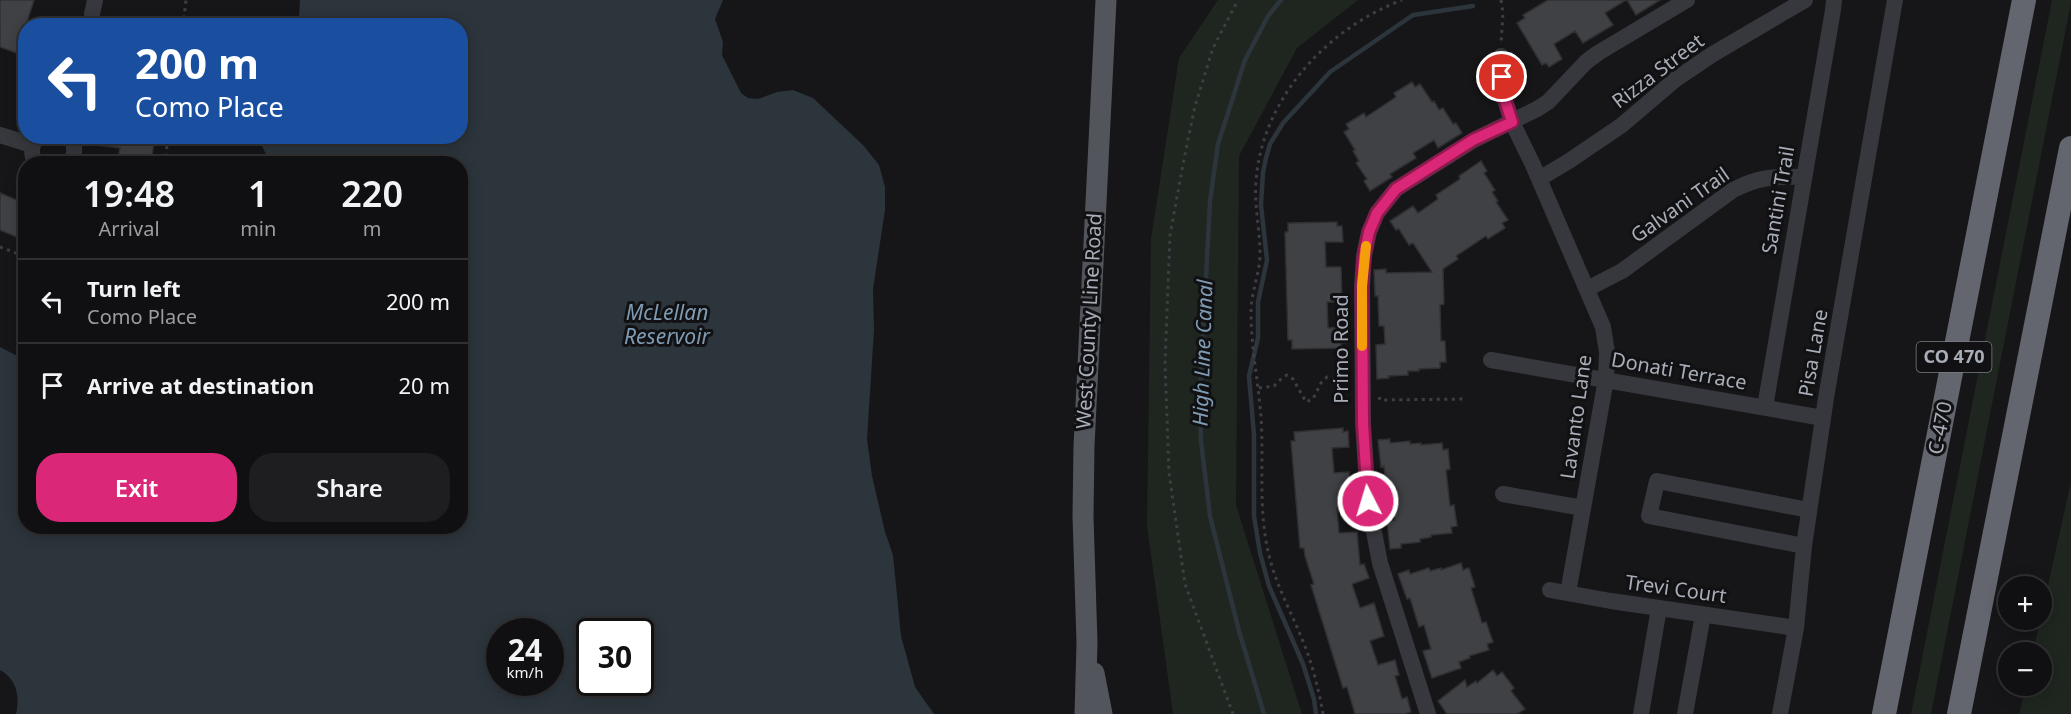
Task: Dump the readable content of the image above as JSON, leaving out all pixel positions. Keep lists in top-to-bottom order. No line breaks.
{"streets":{"highway":["CO 470","C-470"],"main road":["West County Line Road"],"street":["Rizza Street","Santini Trail","Galvani Trail","Primo Road","Pisa Lane","Donati Terrace","Lavanto Lane","Trevi Court"]},"crossings":[["Rizza Street","Lavanto Lane"],["Santini Trail","Galvani Trail"],["Santini Trail","Donati Terrace"],["Galvani Trail","Lavanto Lane"],["Primo Road","Lavanto Lane"],["Pisa Lane","Donati Terrace"],["Pisa Lane","Trevi Court"],["Donati Terrace","Lavanto Lane"],["Lavanto Lane","Trevi Court"]],"water":["McLellan Reservoir","High Line Canal"],"page":{"turn":["200 m","Como Place"],"eta":["19:48","Arrival","1","min","220","m"],"list":[{"name":"Turn left","note":"Como Place","value":"200 m"},{"name":"Arrive at destination","value":"20 m"}],"buttons":["Exit","Share"],"map_buttons":["+","−"],"speed":"24 km/h","limit":"30"}}
